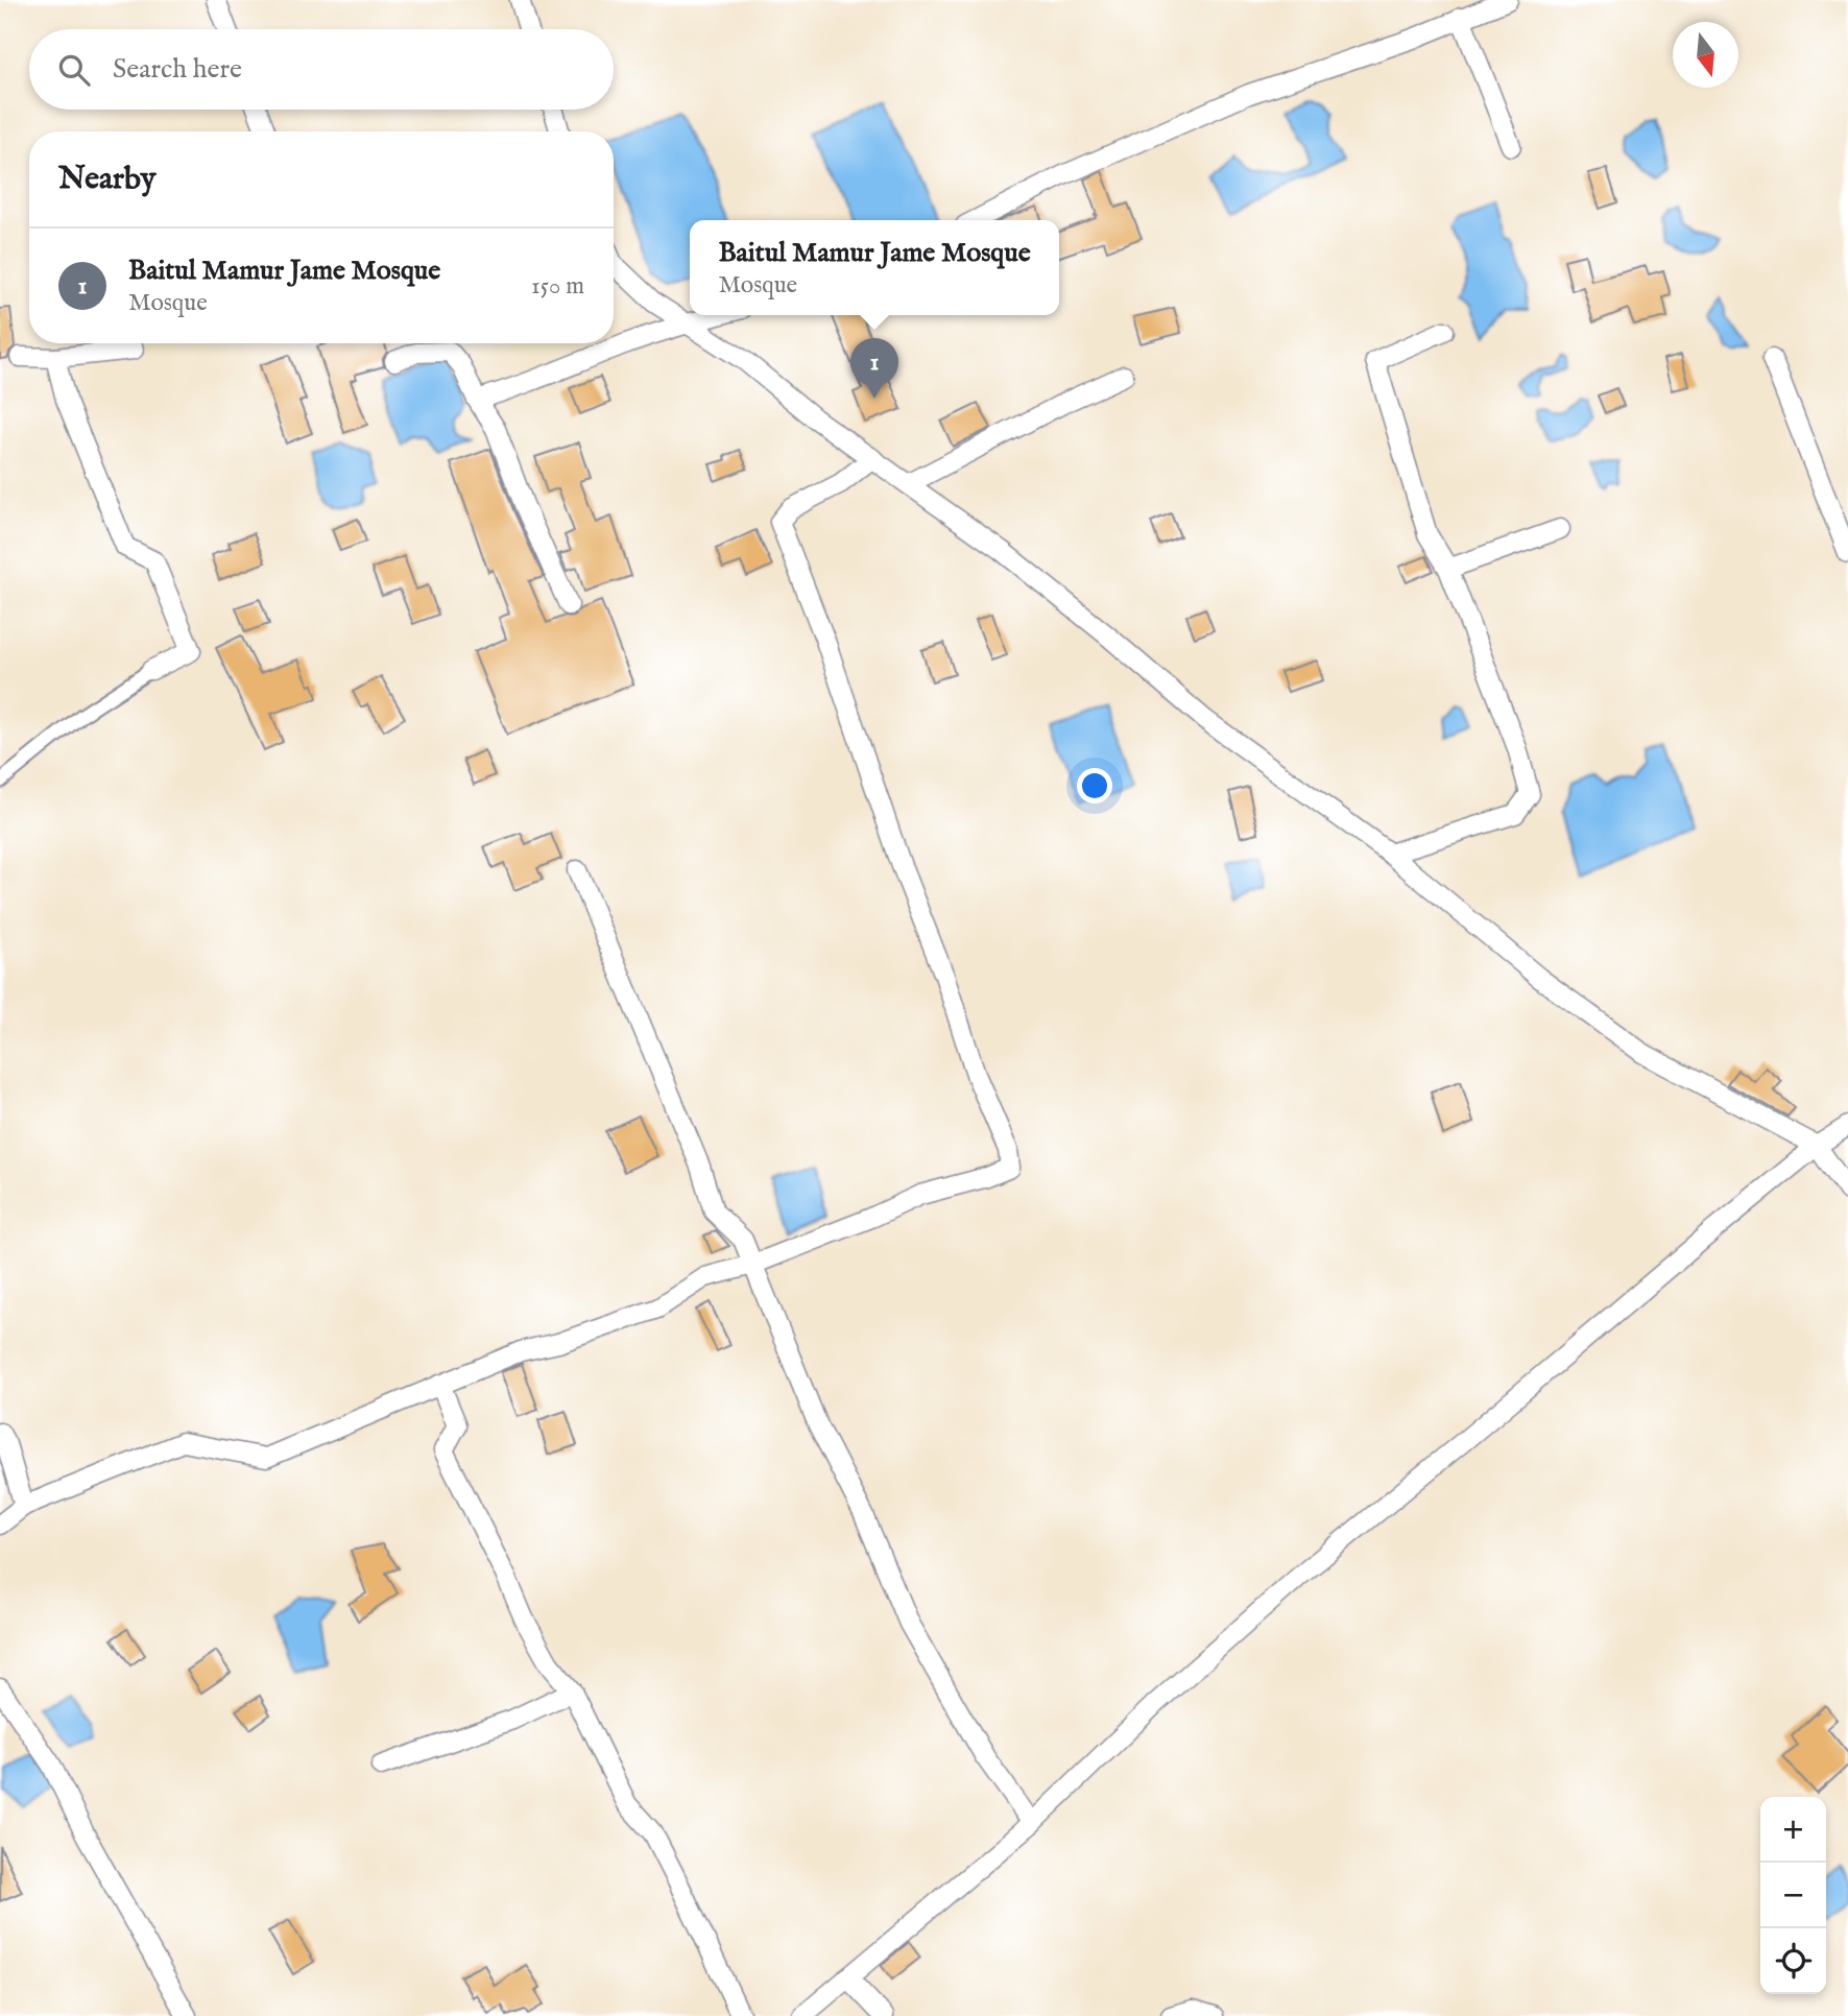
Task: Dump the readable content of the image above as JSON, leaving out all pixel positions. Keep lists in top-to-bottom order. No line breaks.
{"north":"bottom","page":{"search":"Search here","heading":"Nearby","popup":["Baitul Mamur Jame Mosque","Mosque"],"list":[{"mark":"1","name":"Baitul Mamur Jame Mosque","note":"Mosque","value":"150 m"}],"pins":"1","map_buttons":["+","−"]}}
